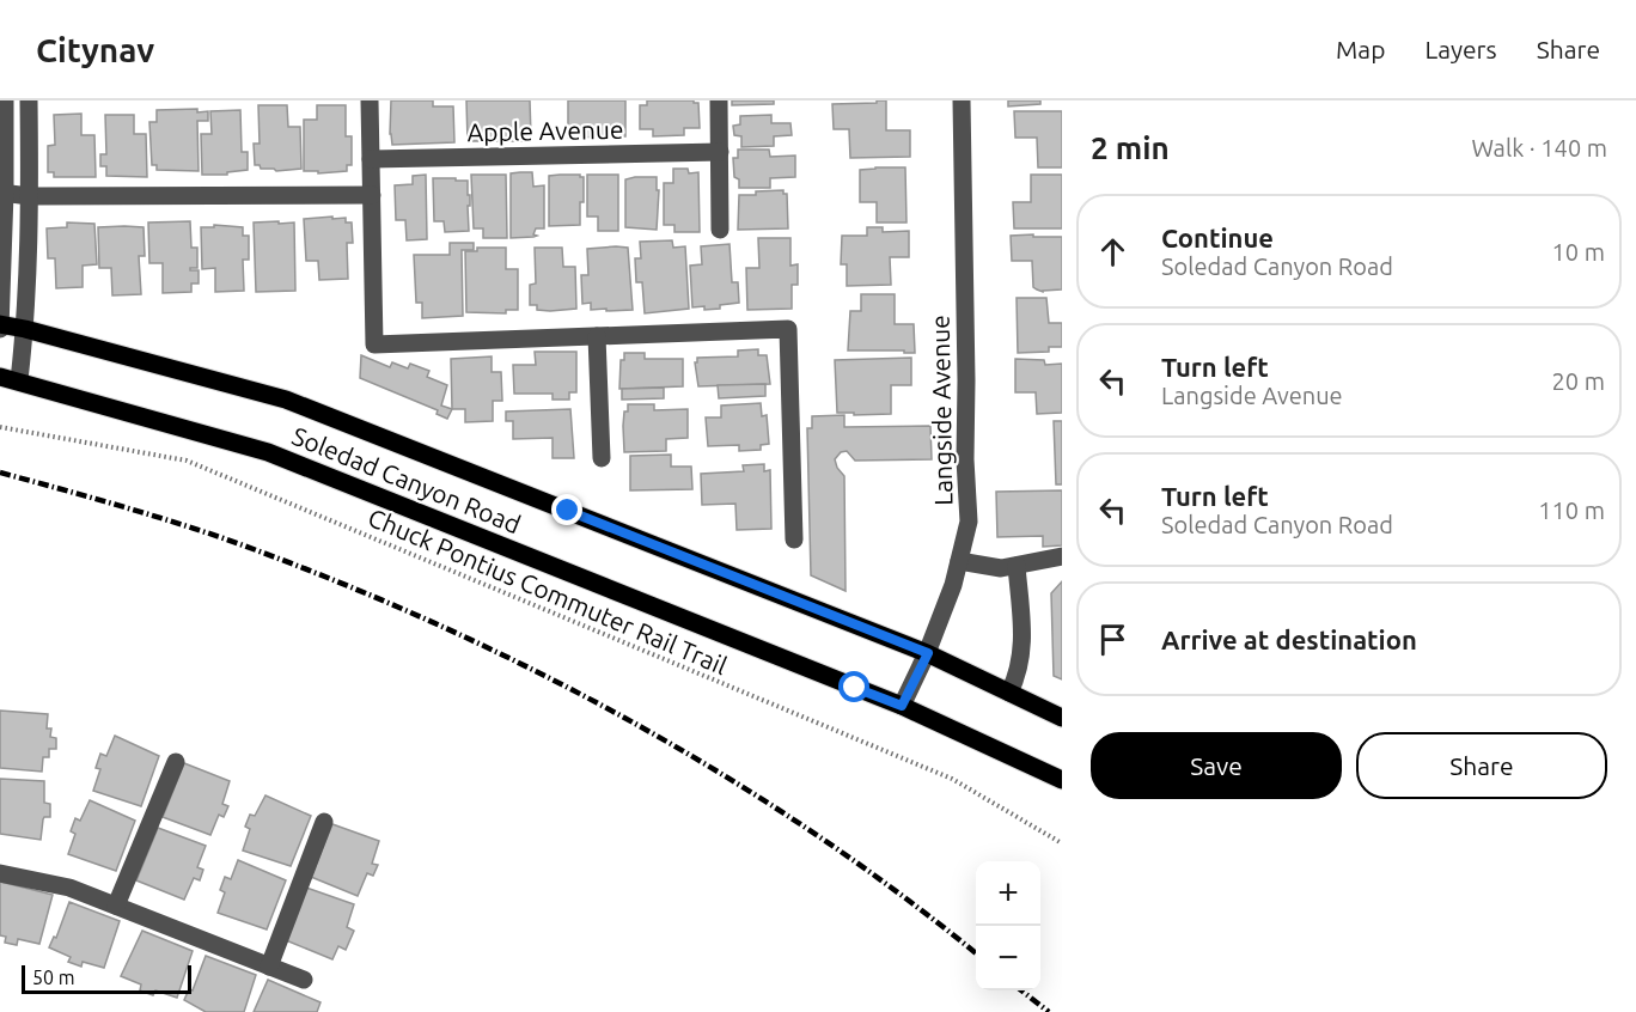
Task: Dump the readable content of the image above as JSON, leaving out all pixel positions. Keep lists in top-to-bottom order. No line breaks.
{"streets":{"main road":["Soledad Canyon Road"],"street":["Apple Avenue","Langside Avenue"],"path":["Chuck Pontius Commuter Rail Trail"]},"crossings":[["Langside Avenue","Soledad Canyon Road"]],"scale_bar":"50 m","page":{"header":"Citynav","nav":["Map","Layers","Share"],"heading":["2 min","Walk · 140 m"],"list":[["Continue","Soledad Canyon Road","10 m"],["Turn left","Langside Avenue","20 m"],["Turn left","Soledad Canyon Road","110 m"],"Arrive at destination"],"buttons":["Save","Share"],"map_buttons":["+","−"],"scale":"50 m"}}
